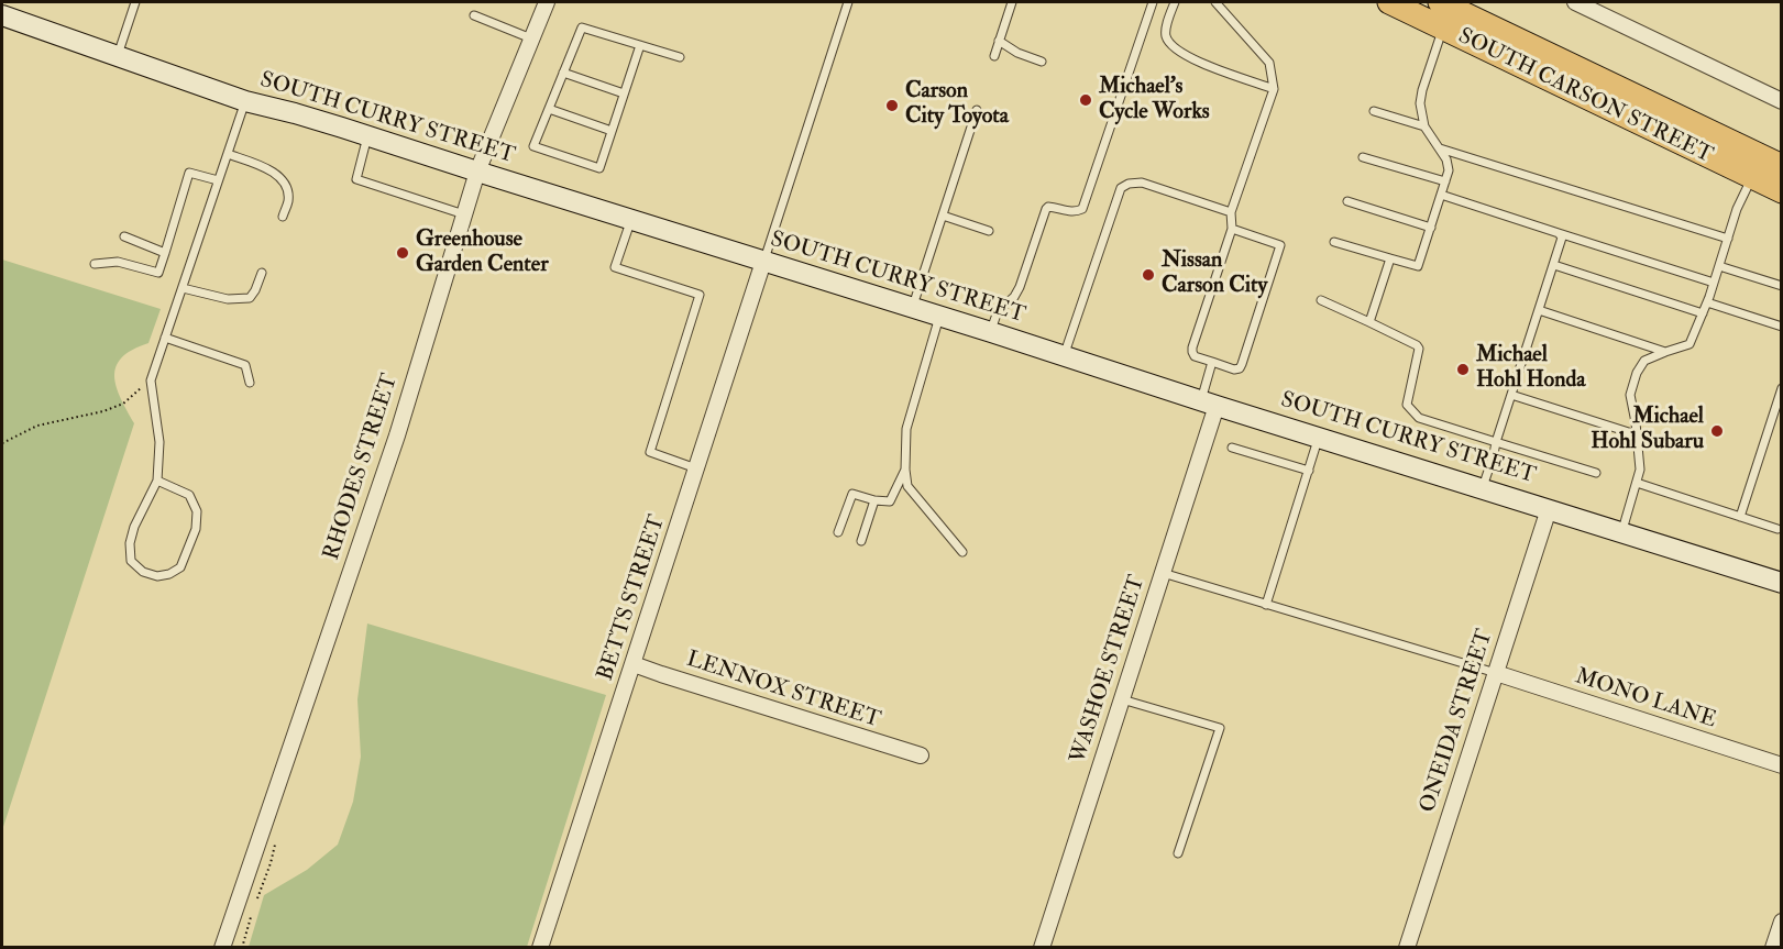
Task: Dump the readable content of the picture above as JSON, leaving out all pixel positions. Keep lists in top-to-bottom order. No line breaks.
{"streets":{"main road":["SOUTH CARSON STREET"],"street":["SOUTH CURRY STREET","RHODES STREET","BETTS STREET","WASHOE STREET","LENNOX STREET","MONO LANE","ONEIDA STREET"]},"crossings":[["SOUTH CURRY STREET","RHODES STREET"],["SOUTH CURRY STREET","BETTS STREET"],["SOUTH CURRY STREET","WASHOE STREET"],["SOUTH CURRY STREET","ONEIDA STREET"],["BETTS STREET","LENNOX STREET"],["MONO LANE","ONEIDA STREET"]],"places":["Michael's Cycle Works","Carson City Toyota","Greenhouse Garden Center","Nissan Carson City","Michael Hohl Honda","Michael Hohl Subaru"]}
